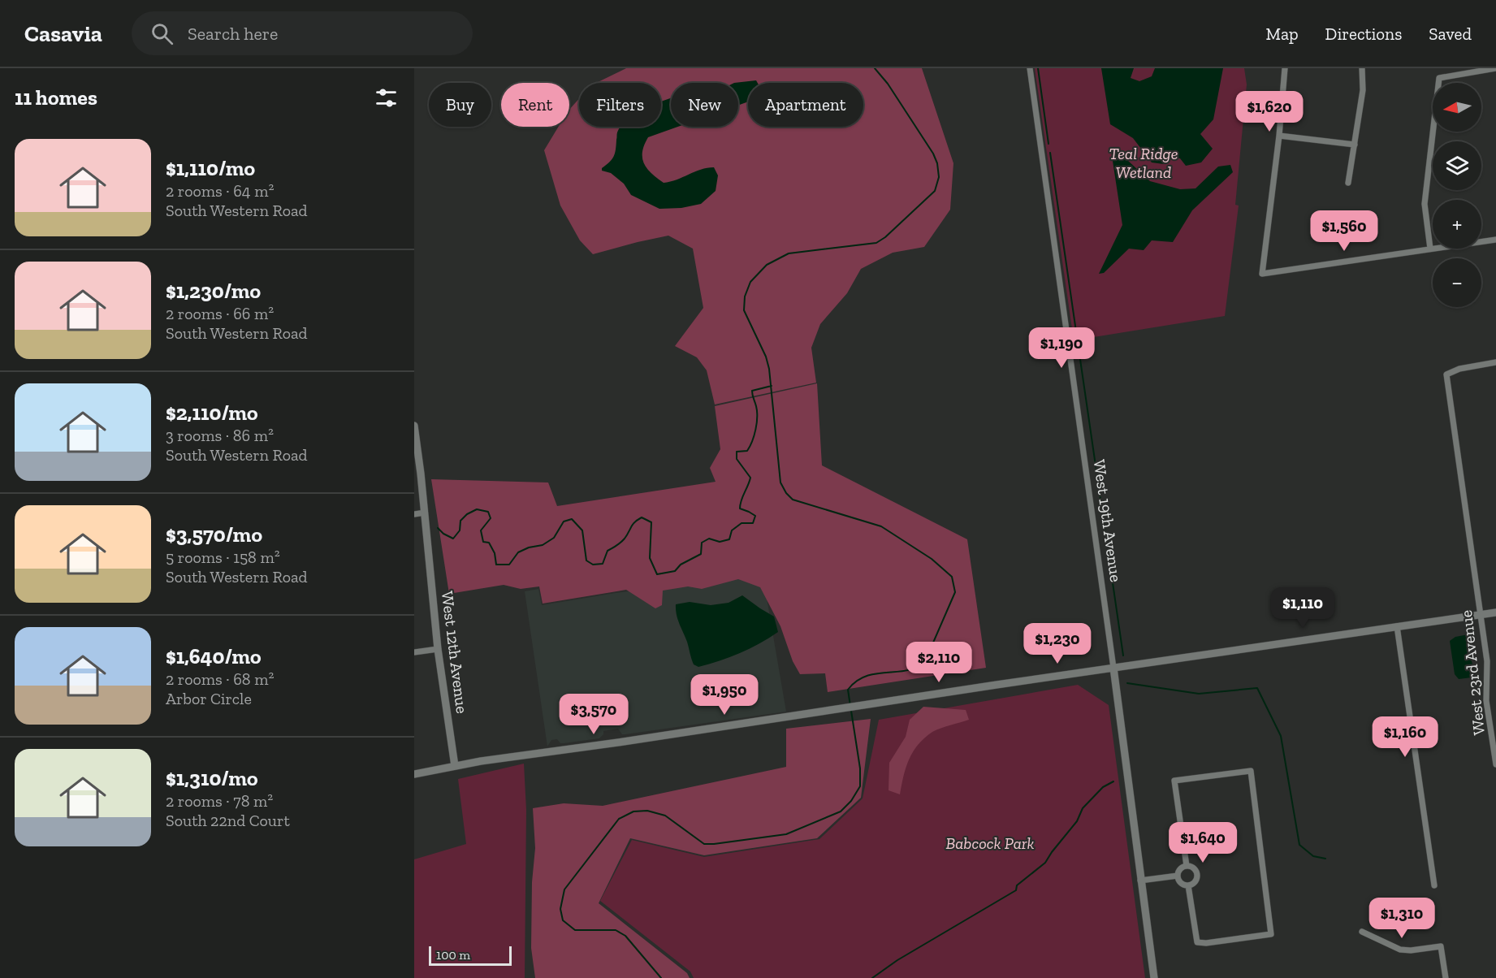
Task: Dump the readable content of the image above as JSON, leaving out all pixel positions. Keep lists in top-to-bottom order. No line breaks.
{"streets":{"main road":["West 19th Avenue","West 12th Avenue"],"street":["West 23rd Avenue"]},"parks":["Teal Ridge Wetland","Babcock Park"],"scale_bar":"100 m","north":"left","page":{"header":"Casavia","search":"Search here","nav":["Map","Directions","Saved"],"heading":"11 homes","map_buttons":["+","−"],"chip":["Buy","Rent","Filters","New","Apartment"],"price":["$1,620","$1,560","$1,190","$1,110","$1,230","$2,110","$1,950","$3,570","$1,160","$1,640","$1,310"],"list":[{"name":"$1,110/mo","note":"2 rooms · 64 m² · South Western Road"},{"name":"$1,230/mo","note":"2 rooms · 66 m² · South Western Road"},{"name":"$2,110/mo","note":"3 rooms · 86 m² · South Western Road"},{"name":"$3,570/mo","note":"5 rooms · 158 m² · South Western Road"},{"name":"$1,640/mo","note":"2 rooms · 68 m² · Arbor Circle"},{"name":"$1,310/mo","note":"2 rooms · 78 m² · South 22nd Court"}],"scale":"100 m"}}
